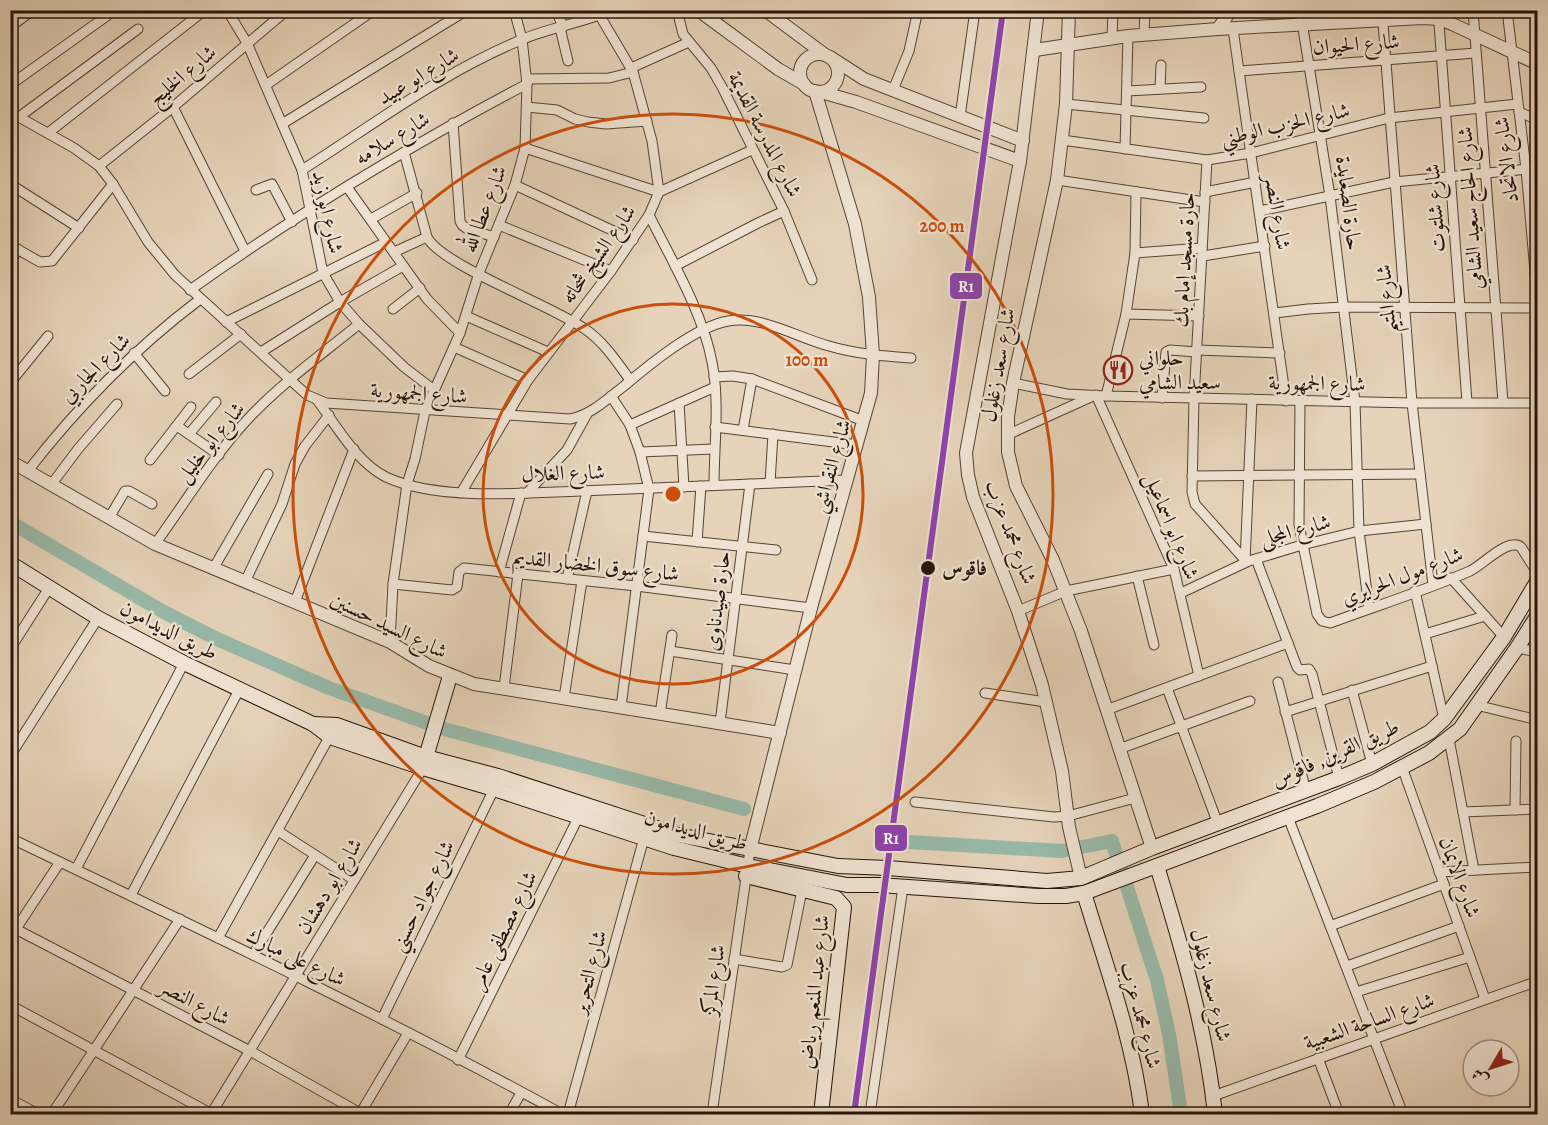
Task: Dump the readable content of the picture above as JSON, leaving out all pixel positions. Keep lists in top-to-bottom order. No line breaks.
{"streets":{"main road":["شارع سعد زغلول","شارع محمد عزب","طريق الديدامون","طريق القرين, فاقوس","شارع عبد المنعم رياض"],"street":["شارع الحيوان","شارع الخليج","شارع ابو عبيد","شارع الحزب الوطني","شارع المدرسة القديمة","شارع سلامه","شارع الاتحاد","حارة الصعايدة","شارع شلتوت","شارع الحاج سعيد الشامي","شارع عطا الله","شارع ابو زيد","شارع النصر","شارع الشيخ شحاته","حارة مسجد إمام بك","شارع المتيم","شارع الجاربي","شارع الجمهورية","شارع ابو خليل","شارع النقراشي","شارع الغلال","شارع ابو اسماعيل","شارع المجلى","شارع سوق الخضار القديم","شارع مول الحرايري","حارة صيدناوى","شارع السيد حسنين","شارع الايمان","شارع ابو دهشان","شارع جواد حسني","شارع مصطفى عامر","شارع على مبارك","شارع التحرير","شارع المركز","شارع الساحة الشعبية"]},"crossings":[["شارع الحيوان","حارة الصعايدة"],["شارع الحيوان","شارع شلتوت"],["شارع الحيوان","شارع الحاج سعيد الشامي"],["شارع الحيوان","شارع النصر"],["شارع الحيوان","شارع المتيم"],["شارع الخليج","شارع ابو زيد"],["شارع الخليج","شارع الجمهورية"],["شارع ابو عبيد","شارع عطا الله"],["شارع ابو عبيد","شارع ابو زيد"],["شارع ابو عبيد","شارع الشيخ شحاته"],["شارع الحزب الوطني","شارع الاتحاد"],["شارع الحزب الوطني","حارة الصعايدة"],["شارع الحزب الوطني","شارع شلتوت"],["شارع الحزب الوطني","شارع الحاج سعيد الشامي"],["شارع الحزب الوطني","شارع النصر"],["شارع الحزب الوطني","حارة مسجد إمام بك"],["شارع الحزب الوطني","شارع المتيم"],["شارع الحزب الوطني","شارع سعد زغلول"],["شارع سلامه","شارع عطا الله"],["شارع سلامه","شارع ابو زيد"],["شارع سلامه","شارع الجمهورية"],["حارة الصعايدة","شارع الجمهورية"],["حارة الصعايدة","شارع المجلى"],["حارة الصعايدة","شارع مول الحرايري"],["شارع شلتوت","شارع الجمهورية"],["شارع الحاج سعيد الشامي","شارع الجمهورية"],["شارع عطا الله","شارع ابو زيد"],["شارع عطا الله","شارع الجمهورية"],["شارع عطا الله","شارع الغلال"],["شارع عطا الله","شارع سوق الخضار القديم"],["شارع عطا الله","شارع السيد حسنين"],["شارع ابو زيد","شارع ابو خليل"],["شارع النصر","شارع الجمهورية"],["شارع النصر","شارع ابو دهشان"],["شارع الشيخ شحاته","شارع الجمهورية"],["شارع الشيخ شحاته","شارع الغلال"],["حارة مسجد إمام بك","شارع الجمهورية"],["حارة مسجد إمام بك","شارع المجلى"],["شارع المتيم","شارع الجمهورية"],["شارع المتيم","شارع المجلى"],["شارع المتيم","شارع مول الحرايري"],["شارع سعد زغلول","شارع الجمهورية"],["شارع سعد زغلول","طريق القرين, فاقوس"],["شارع سعد زغلول","شارع الساحة الشعبية"],["شارع الجاربي","شارع الجمهورية"],["شارع الجاربي","شارع السيد حسنين"],["شارع الجمهورية","شارع ابو خليل"],["شارع الجمهورية","شارع النقراشي"],["شارع الجمهورية","شارع الغلال"],["شارع الجمهورية","شارع ابو اسماعيل"],["شارع ابو خليل","شارع السيد حسنين"],["شارع النقراشي","شارع الغلال"],["شارع النقراشي","شارع سوق الخضار القديم"],["شارع النقراشي","شارع السيد حسنين"],["شارع النقراشي","طريق الديدامون"],["شارع النقراشي","شارع المركز"],["شارع الغلال","حارة صيدناوى"],["شارع ابو اسماعيل","شارع المجلى"],["شارع المجلى","شارع مول الحرايري"],["شارع محمد عزب","طريق الديدامون"],["شارع محمد عزب","طريق القرين, فاقوس"],["شارع سوق الخضار القديم","حارة صيدناوى"],["حارة صيدناوى","شارع السيد حسنين"],["طريق الديدامون","طريق القرين, فاقوس"],["طريق الديدامون","شارع ابو دهشان"],["طريق الديدامون","شارع جواد حسني"],["طريق الديدامون","شارع مصطفى عامر"],["طريق الديدامون","شارع التحرير"],["طريق الديدامون","شارع المركز"],["طريق الديدامون","شارع عبد المنعم رياض"],["طريق القرين, فاقوس","شارع الايمان"],["شارع الايمان","شارع الساحة الشعبية"],["شارع ابو دهشان","شارع على مبارك"],["شارع جواد حسني","شارع على مبارك"],["شارع مصطفى عامر","شارع على مبارك"],["شارع على مبارك","شارع التحرير"],["شارع المركز","شارع عبد المنعم رياض"]],"places":{"restaurant":["حلواني سعيد الشامي"],"other":["فاقوس"]},"lines":["transit line R1"],"north":"bottom left","rings":["200 m","100 m"]}
